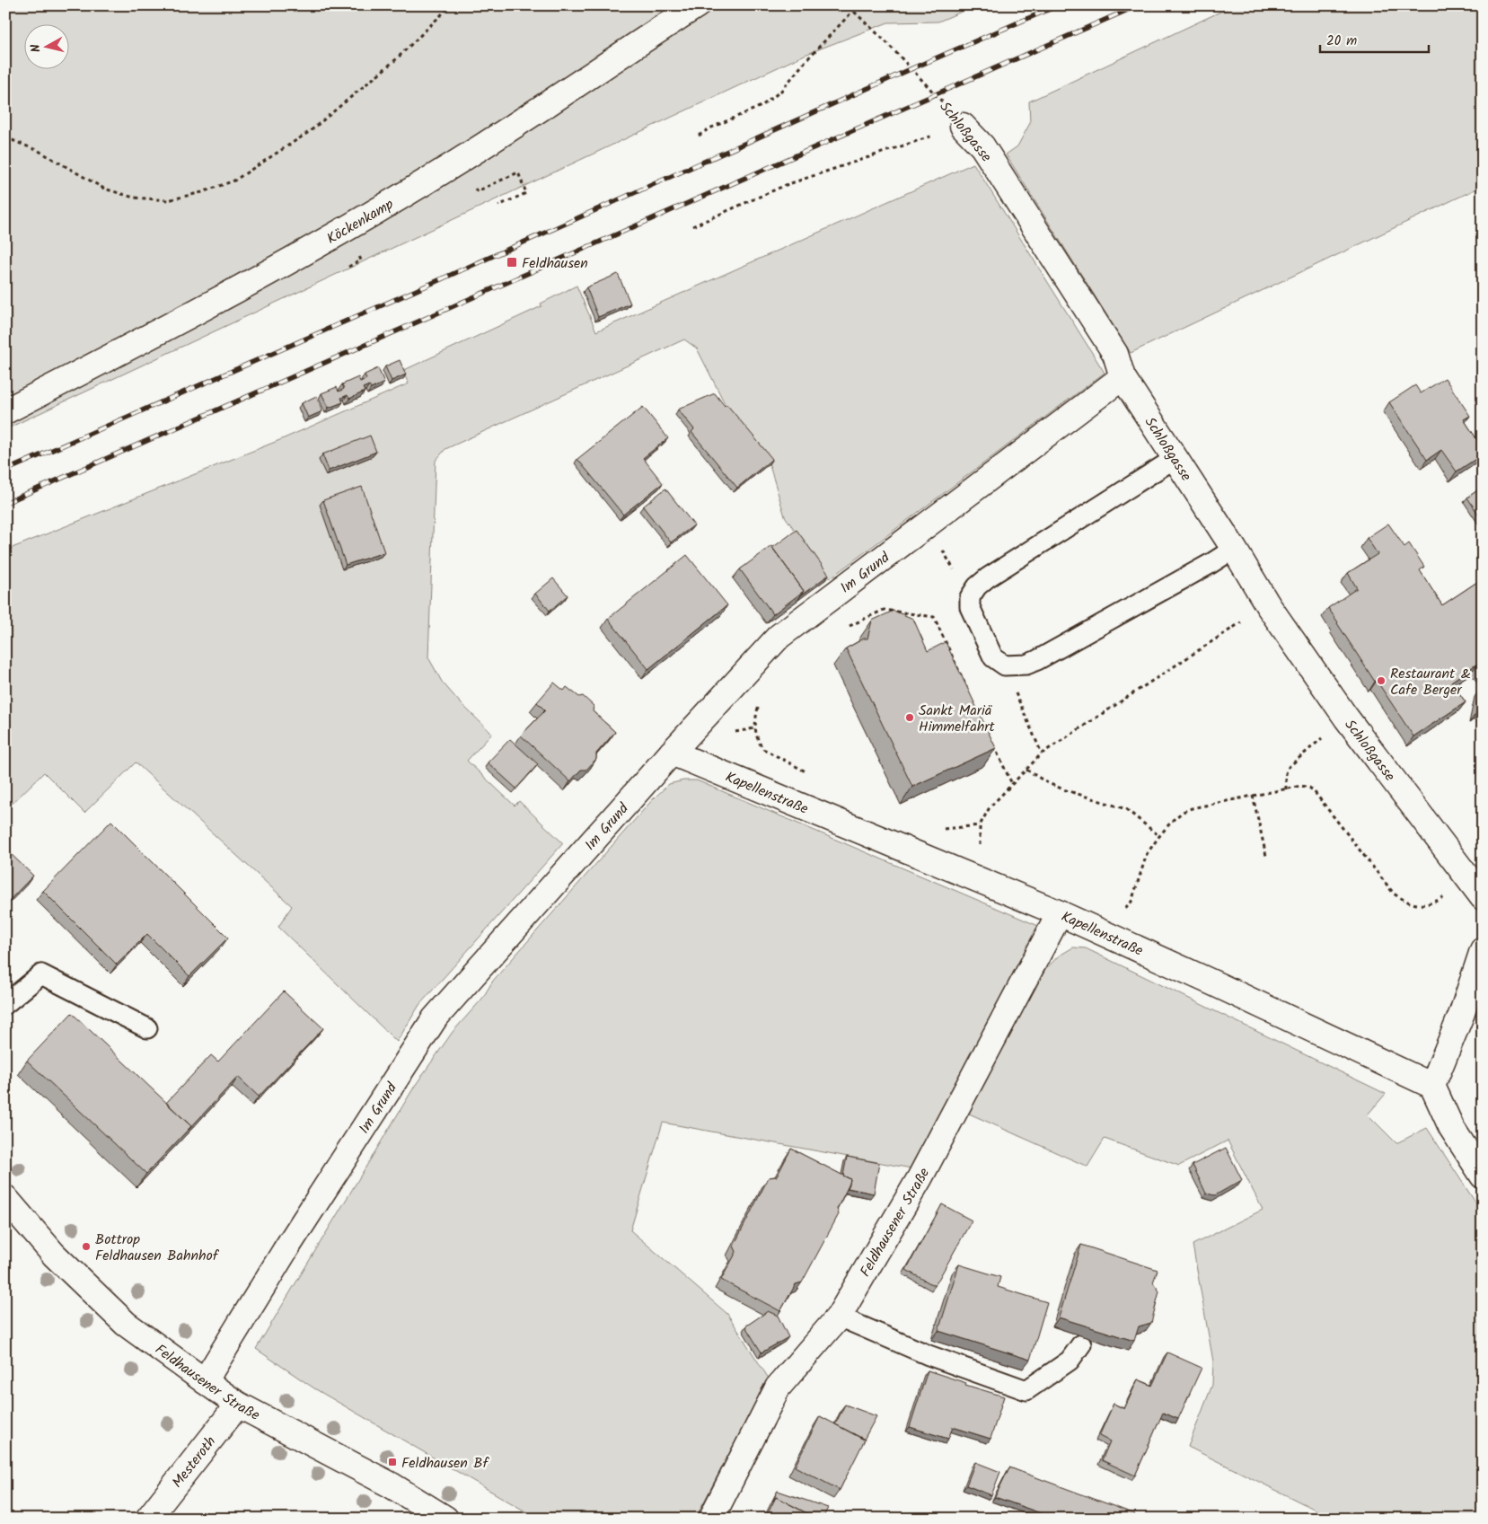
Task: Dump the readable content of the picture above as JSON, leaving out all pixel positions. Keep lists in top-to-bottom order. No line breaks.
{"streets":{"street":["Schloßgasse","Köckenkamp","Im Grund","Kapellenstraße","Feldhausener Straße","Mesteroth"]},"crossings":[["Schloßgasse","Im Grund"],["Im Grund","Kapellenstraße"],["Im Grund","Feldhausener Straße"],["Kapellenstraße","Feldhausener Straße"],["Feldhausener Straße","Mesteroth"]],"places":{"transit":["Feldhausen","Feldhausen Bf"],"other":["Restaurant & Cafe Berger","Sankt Mariä Himmelfahrt","Bottrop Feldhausen Bahnhof"]},"scale_bar":"20 m","north":"left"}
